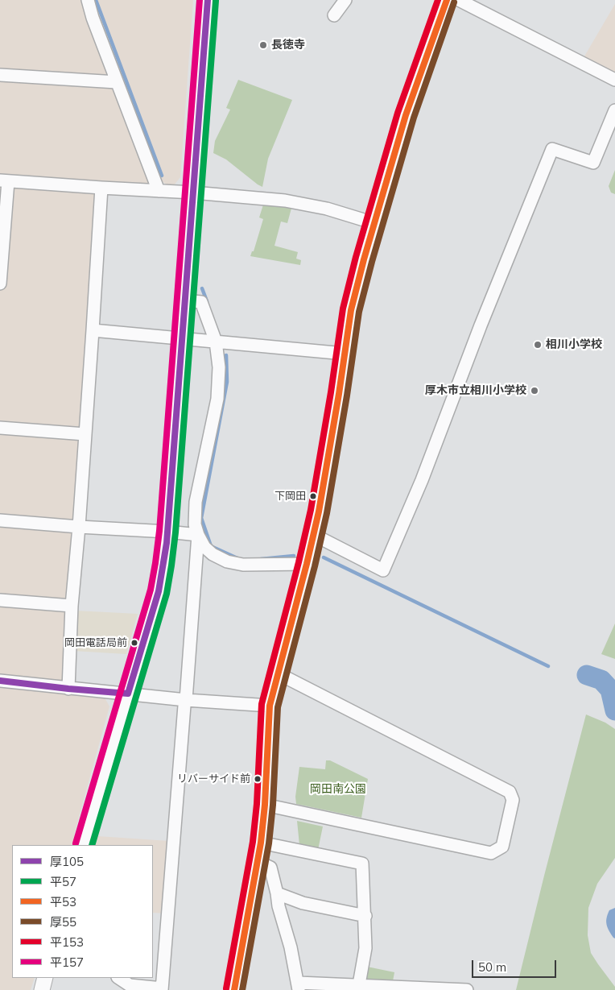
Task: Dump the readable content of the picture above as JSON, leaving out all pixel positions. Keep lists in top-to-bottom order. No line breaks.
{"parks":["岡田南公園"],"places":["長徳寺","相川小学校","厚木市立相川小学校","下岡田","岡田電話局前","リバーサイド前"],"lines":["transit line 厚105","transit line 平53","transit line 平153","transit line 平157","transit line 平57","transit line 厚55"],"legend":["厚105","平57","平53","厚55","平153","平157"],"scale_bar":"50 m"}
